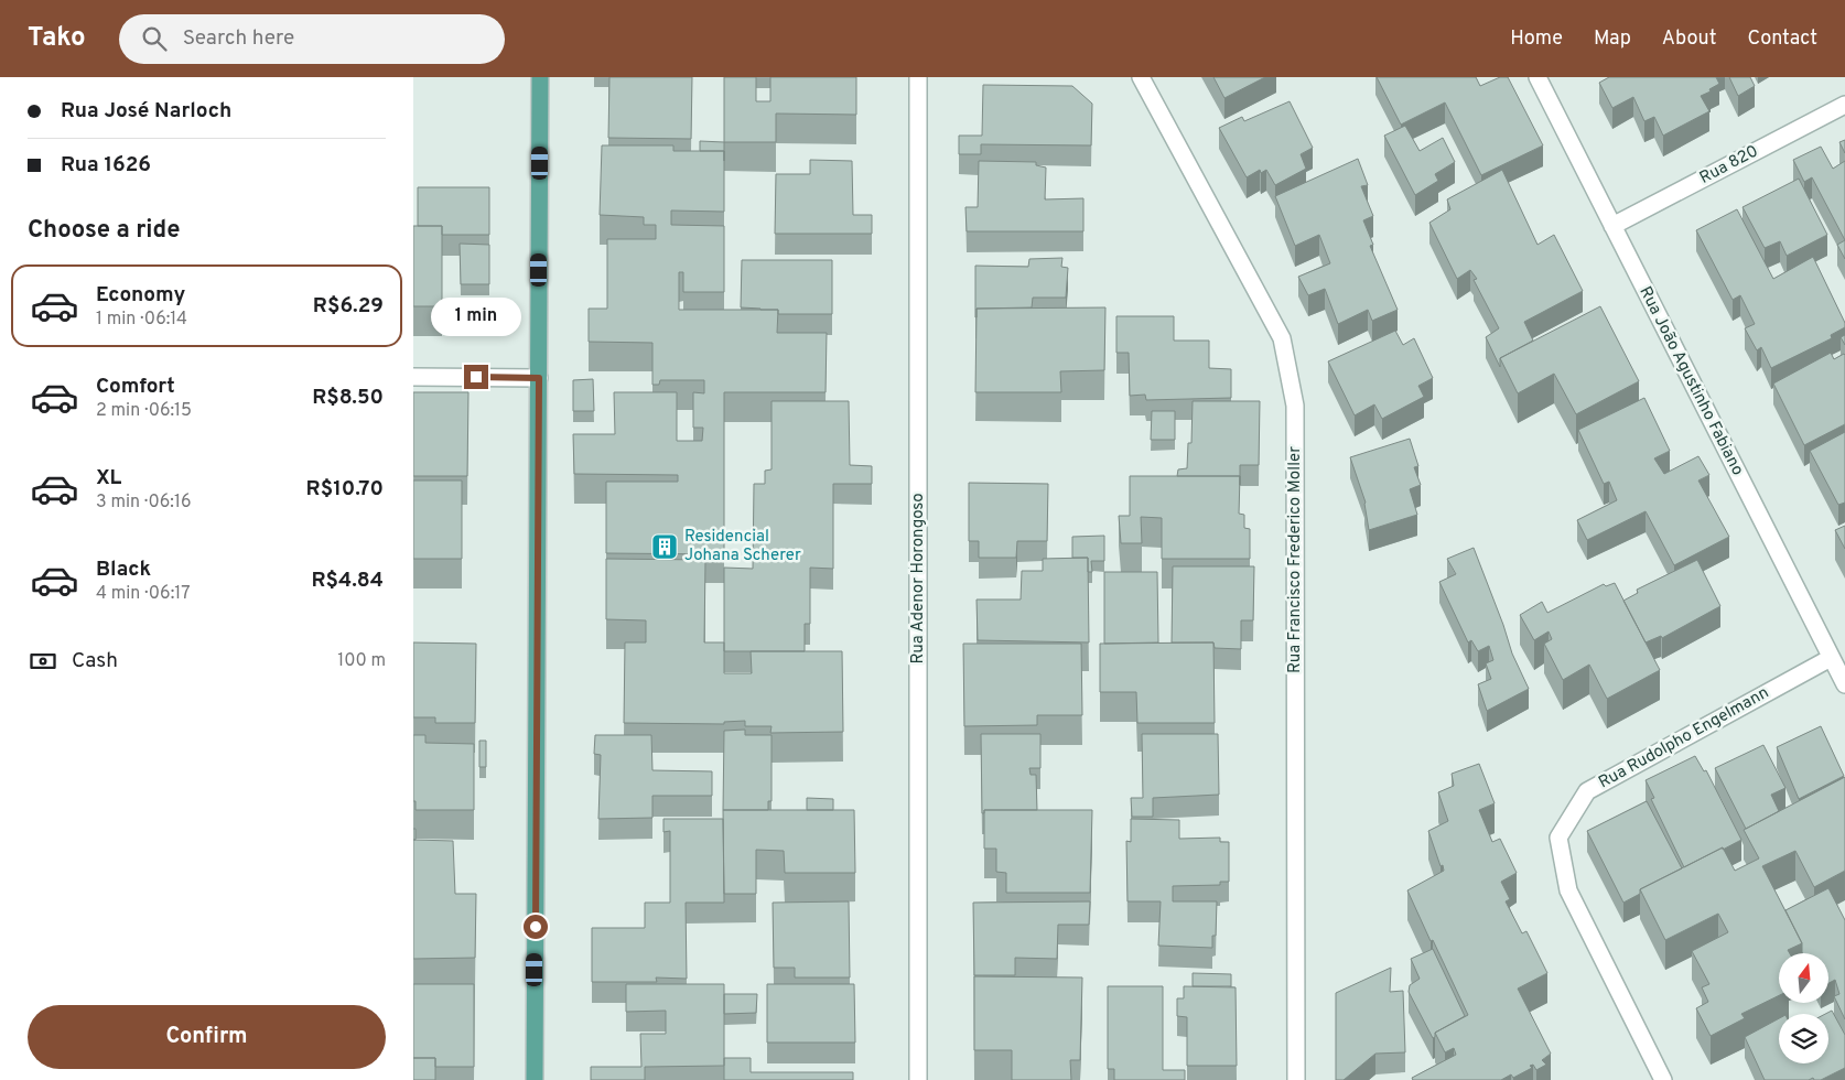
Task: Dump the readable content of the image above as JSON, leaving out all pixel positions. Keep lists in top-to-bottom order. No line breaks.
{"streets":{"street":["Rua 820","Rua João Agustinho Fabiano","Rua Francisco Frederico Moller","Rua Adenor Horongoso","Rua Rudolpho Engelmann"]},"crossings":[["Rua 820","Rua João Agustinho Fabiano"],["Rua João Agustinho Fabiano","Rua Rudolpho Engelmann"]],"places":{"building":["Residencial Johana Scherer"]},"north":"top","page":{"header":"Tako","search":"Search here","nav":["Home","Map","About","Contact"],"banner":["Rua José Narloch","Rua 1626"],"heading":"Choose a ride","list":[{"name":"Economy","note":"1 min · 06:14","value":"R$6.29"},{"name":"Comfort","note":"2 min · 06:15","value":"R$8.50"},{"name":"XL","note":"3 min · 06:16","value":"R$10.70"},{"name":"Black","note":"4 min · 06:17","value":"R$4.84"}],"bubble":"1 min","pay":["Cash","100 m"],"buttons":"Confirm"}}
